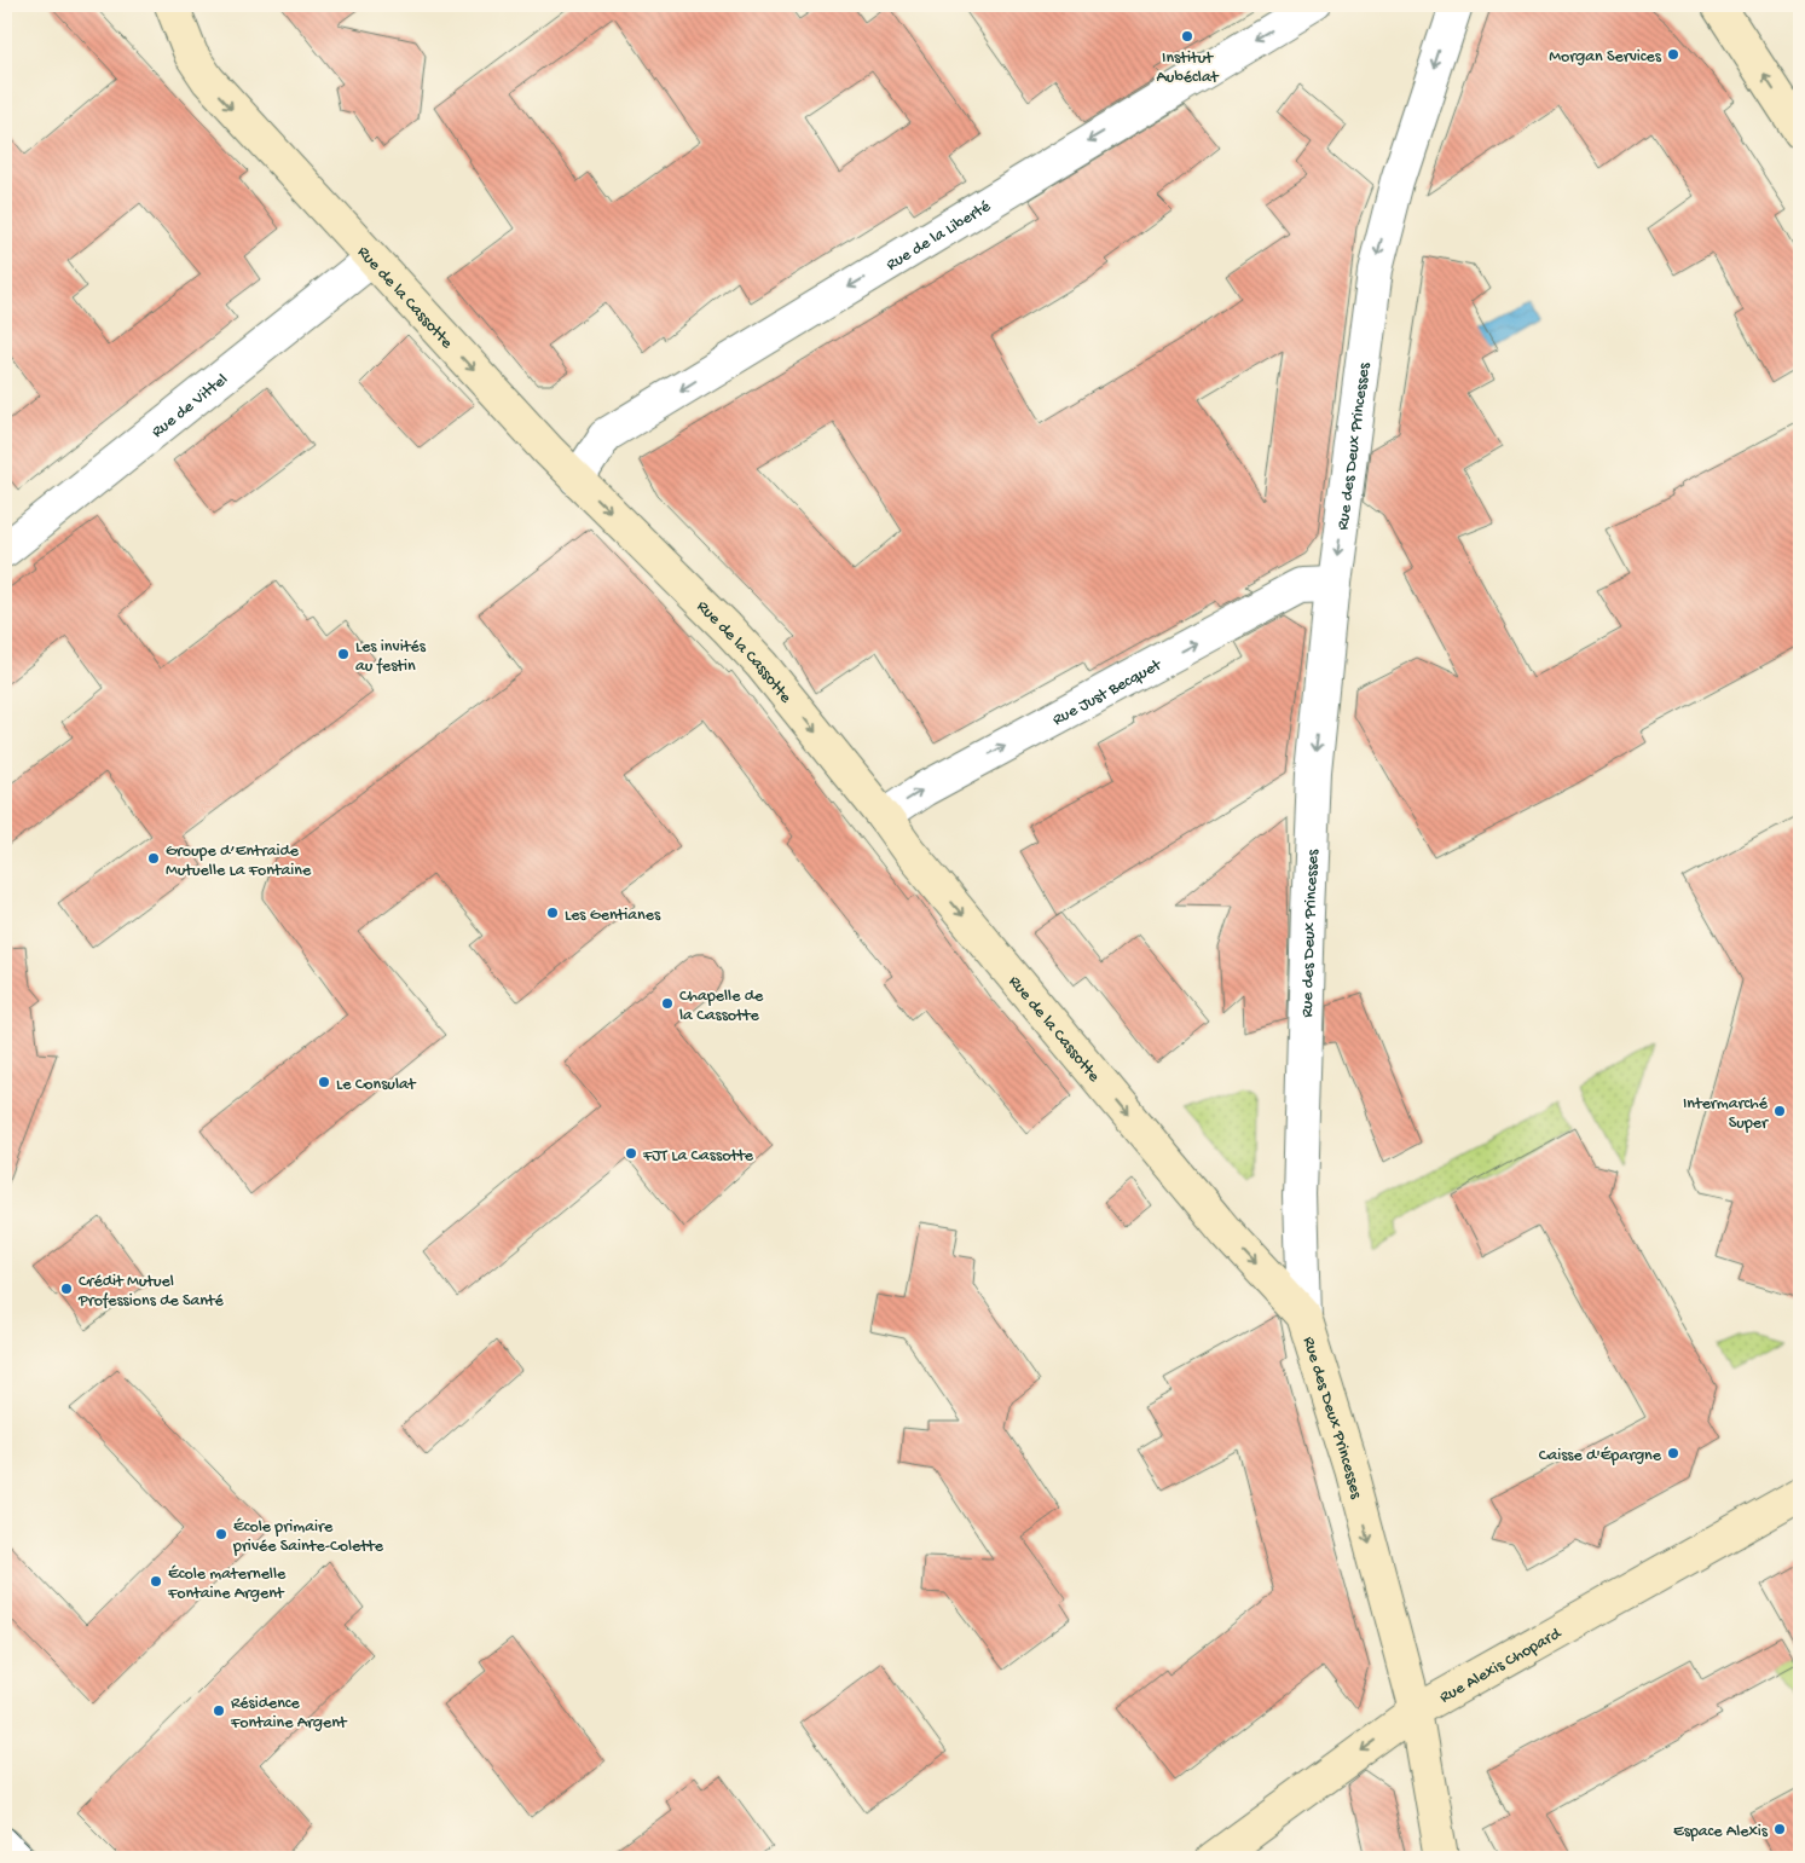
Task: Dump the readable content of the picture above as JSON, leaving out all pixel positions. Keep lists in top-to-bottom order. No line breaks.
{"streets":{"main road":["Rue de la Cassotte","Rue des Deux Princesses","Rue Alexis Chopard"],"street":["Rue de la Liberté","Rue de Vittel","Rue Just Becquet"]},"crossings":[["Rue de la Liberté","Rue de la Cassotte"],["Rue de la Cassotte","Rue de Vittel"],["Rue de la Cassotte","Rue des Deux Princesses"],["Rue de la Cassotte","Rue Just Becquet"],["Rue des Deux Princesses","Rue Just Becquet"],["Rue des Deux Princesses","Rue Alexis Chopard"]],"one_way":["Rue de la Liberté","Rue de la Cassotte","Rue des Deux Princesses","Rue Just Becquet","Rue Alexis Chopard"],"places":["Institut Aubéclat","Morgan Services","Les invités au festin","Groupe d’Entraide Mutuelle La Fontaine","Les Gentianes","Chapelle de la Cassotte","Le Consulat","Intermarché Super","FJT La Cassotte","Crédit Mutuel Professions de Santé","Caisse d'Épargne","École primaire privée Sainte-Colette","École maternelle Fontaine Argent","Résidence Fontaine Argent","Espace Alexis"]}
